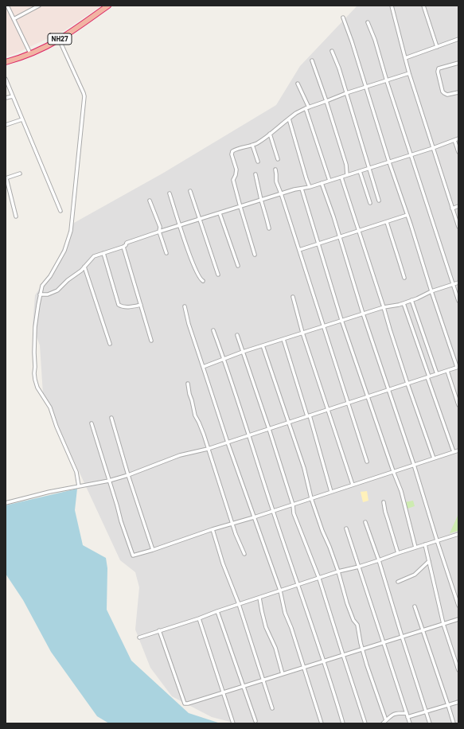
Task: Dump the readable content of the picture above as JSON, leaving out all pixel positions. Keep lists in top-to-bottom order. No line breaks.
{"streets":{"highway":["NH27"]}}
